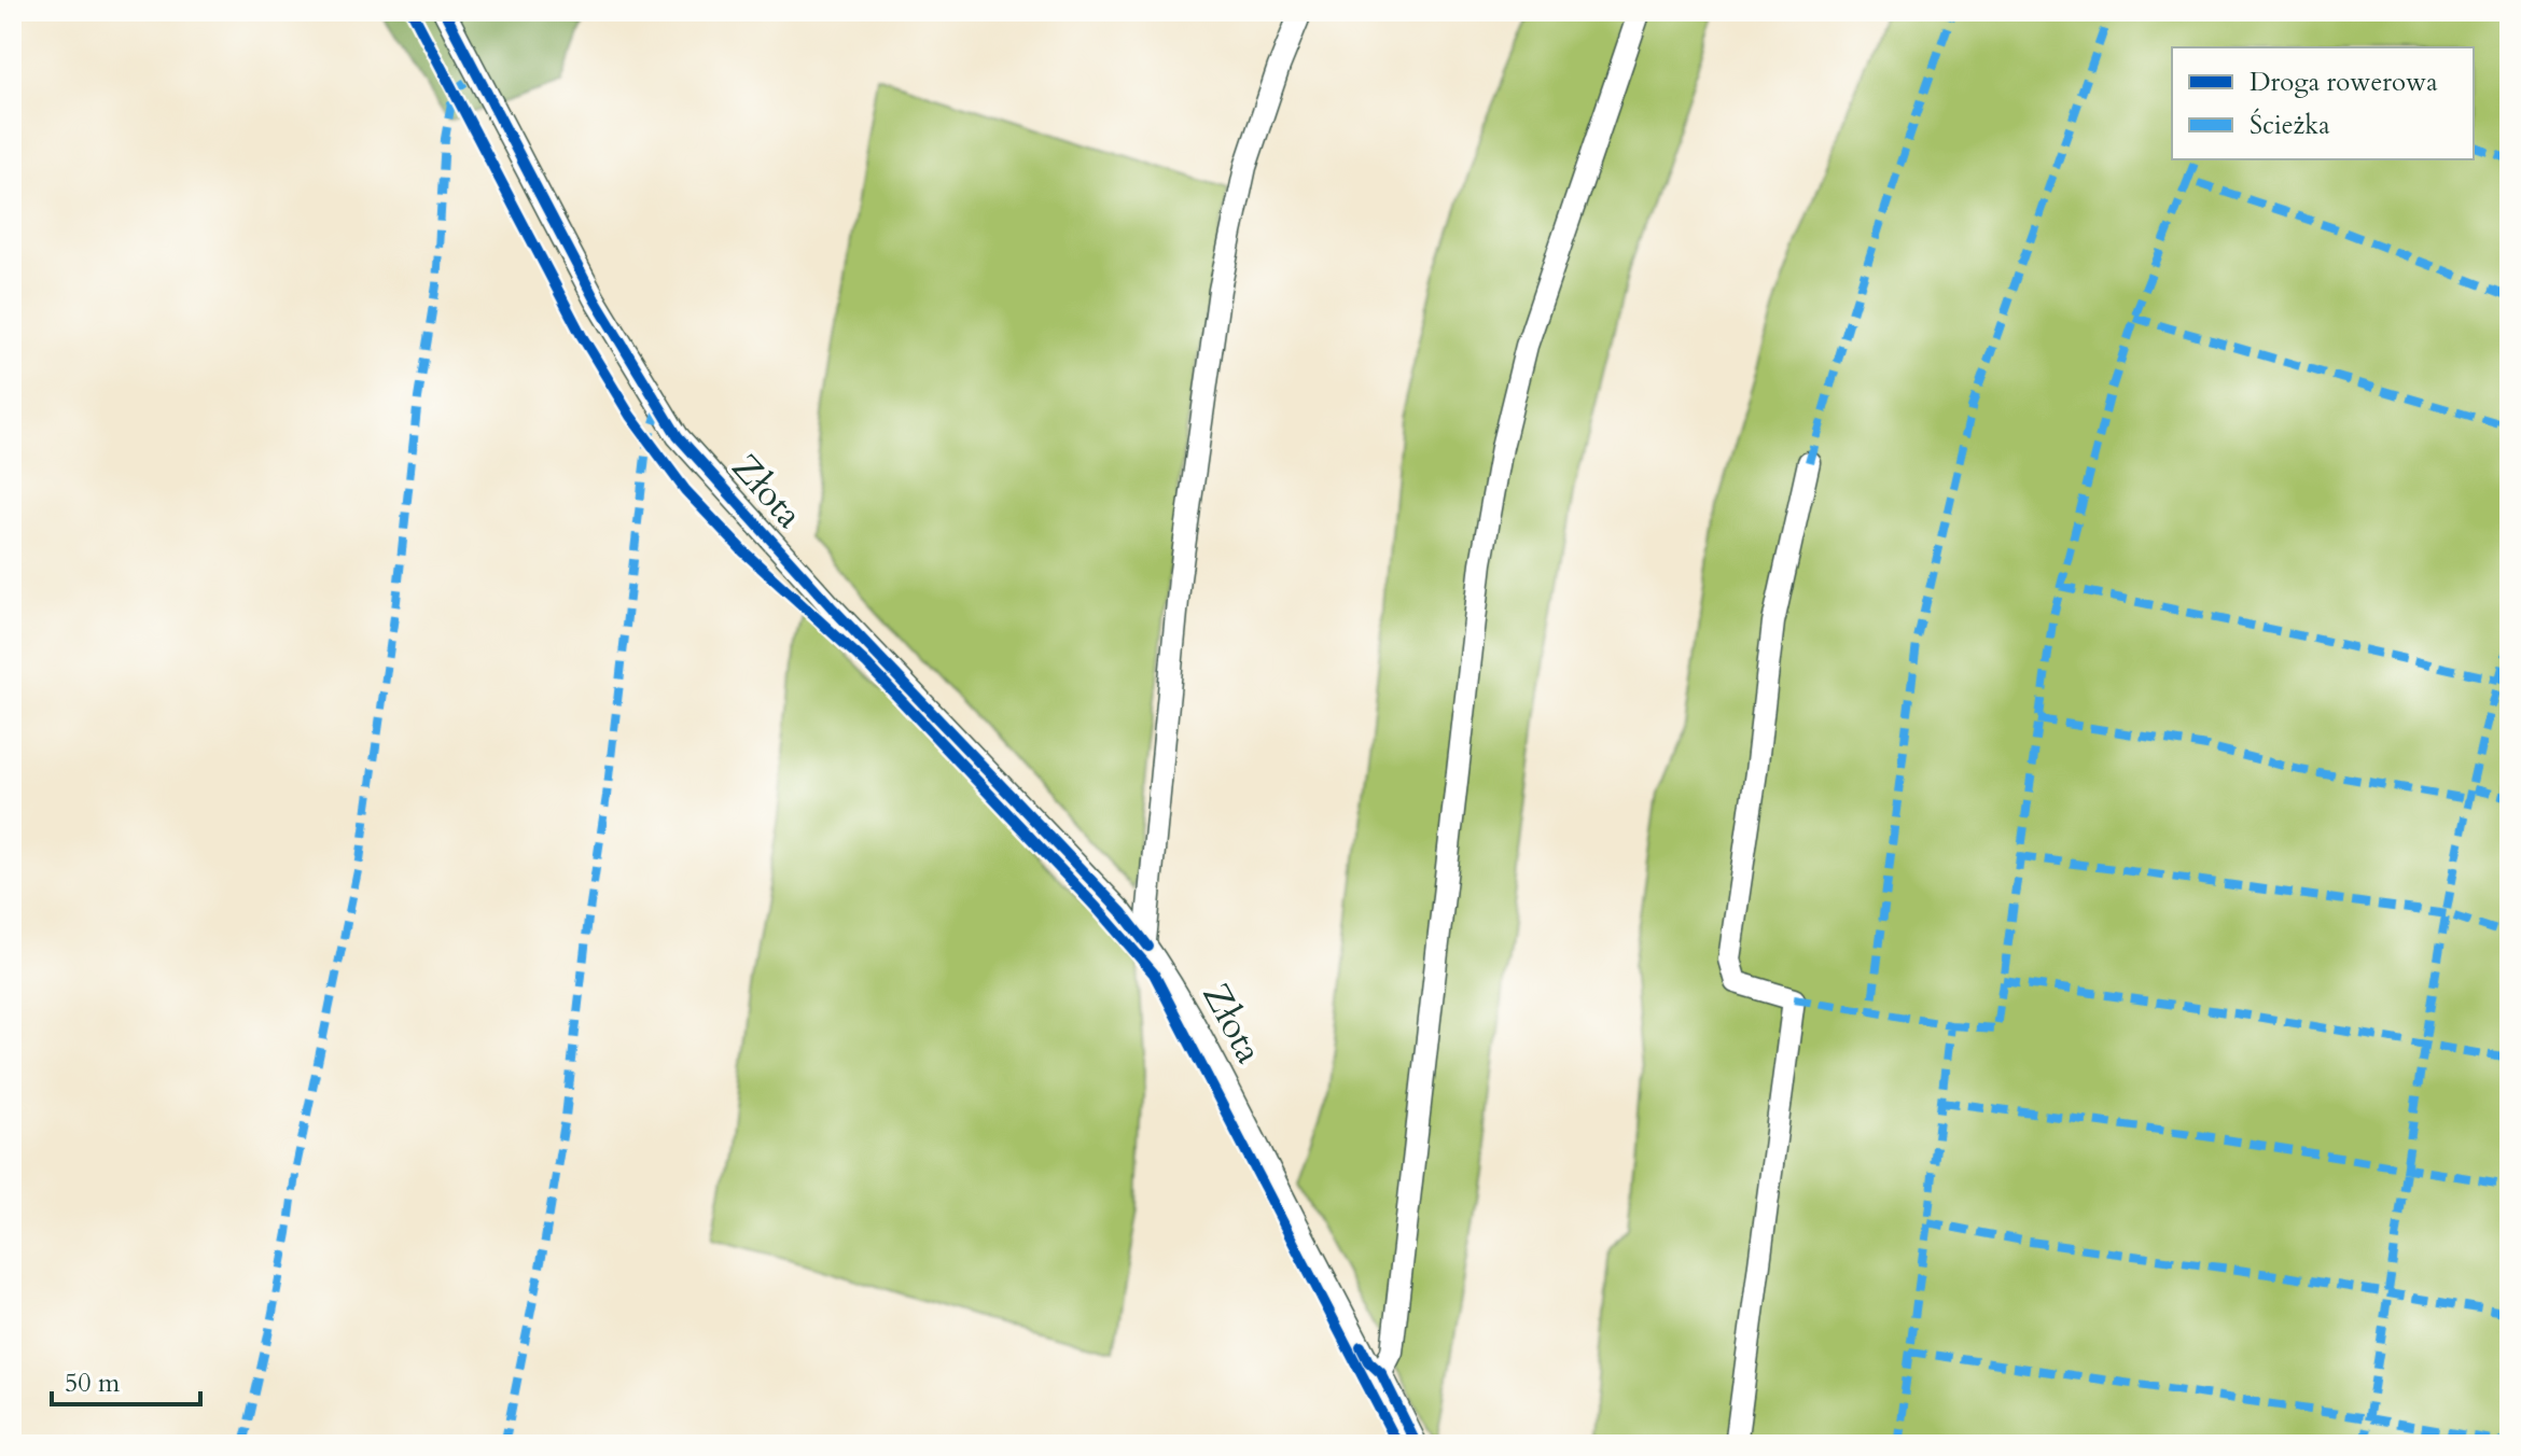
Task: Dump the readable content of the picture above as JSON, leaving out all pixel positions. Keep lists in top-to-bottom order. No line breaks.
{"streets":{"street":["Złota"]},"legend":["Droga rowerowa","Ścieżka"],"scale_bar":"50 m"}
